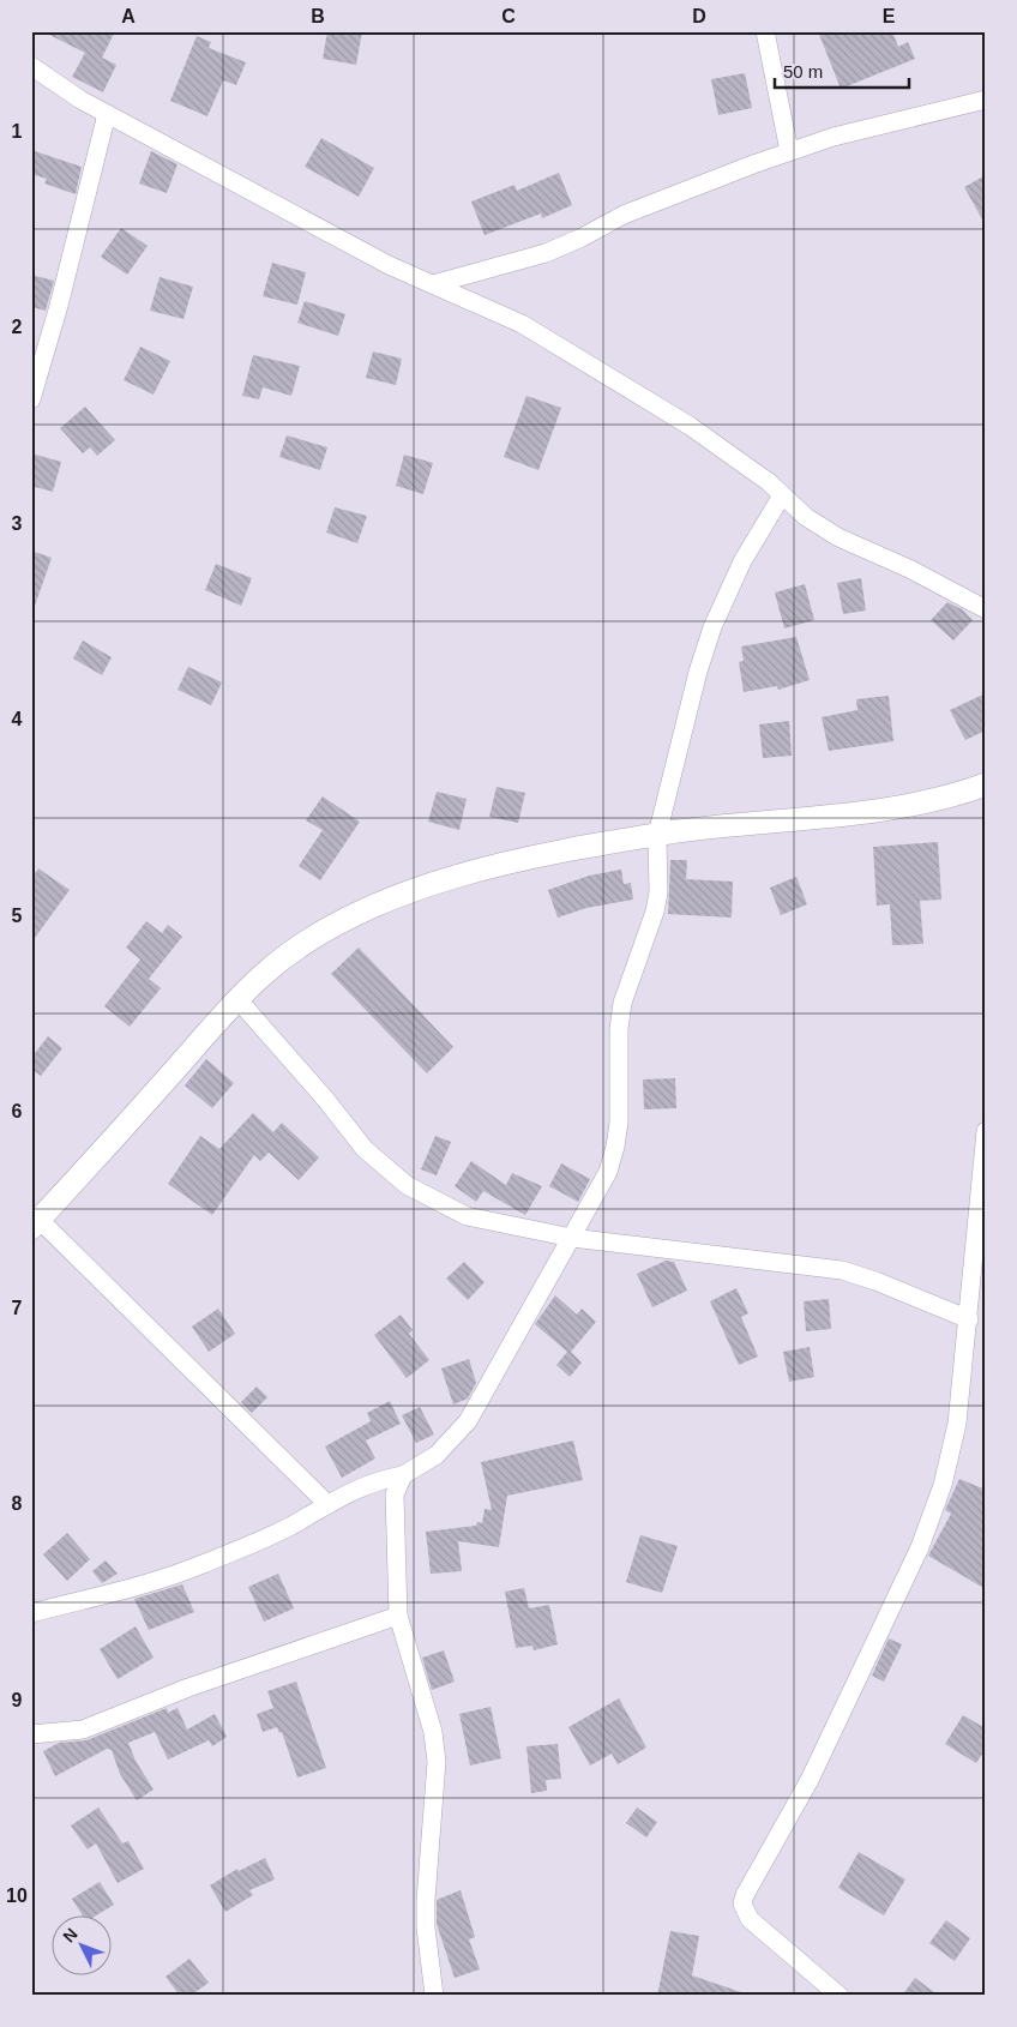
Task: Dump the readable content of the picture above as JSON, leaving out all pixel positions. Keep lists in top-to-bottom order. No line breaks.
{"scale_bar":"50 m","north":"top left","grid":{"columns":["A","B","C","D","E"],"rows":["1","2","3","4","5","6","7","8","9","10"]}}
